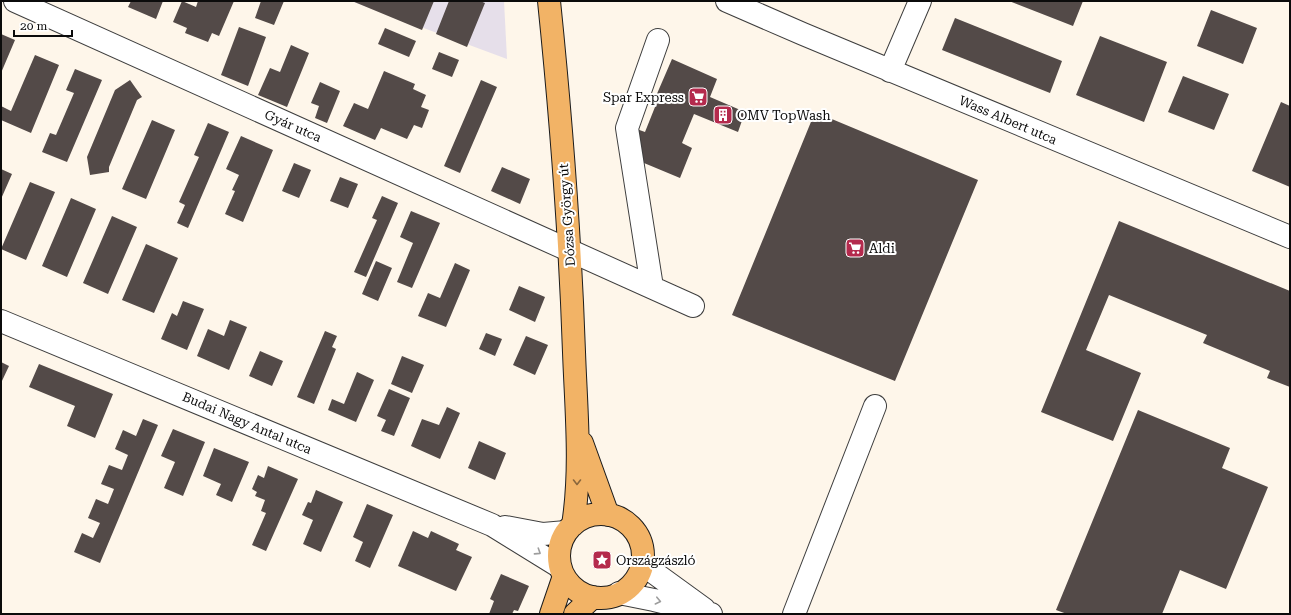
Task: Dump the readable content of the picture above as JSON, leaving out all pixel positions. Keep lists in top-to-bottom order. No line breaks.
{"streets":{"main road":["Dózsa György út"],"street":["Wass Albert utca","Gyár utca","Budai Nagy Antal utca"]},"crossings":[["Gyár utca","Dózsa György út"],["Dózsa György út","Budai Nagy Antal utca"]],"places":{"supermarket":["Spar Express","Aldi"],"building":["OMV TopWash"],"place":["Országzászló"]},"scale_bar":"20 m"}
